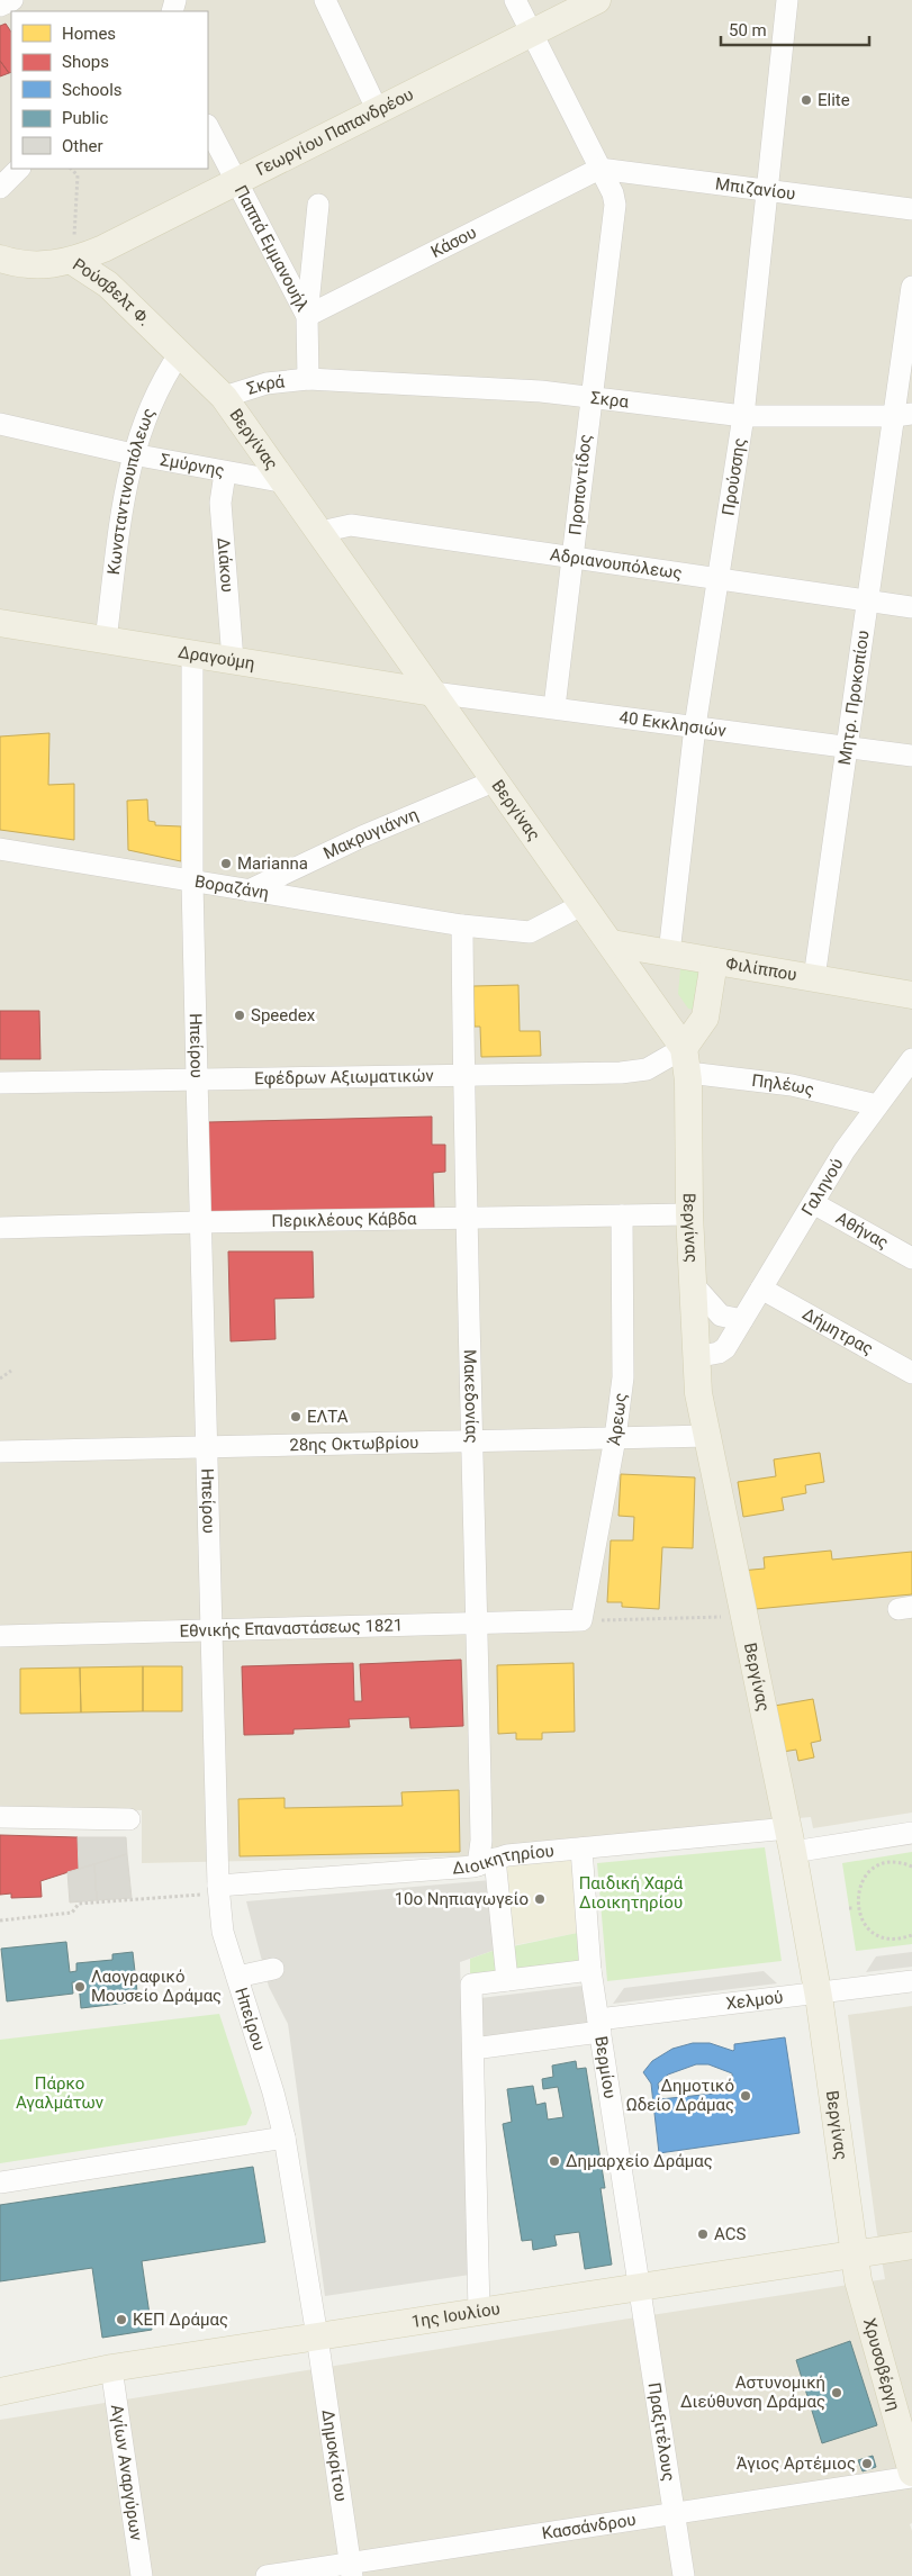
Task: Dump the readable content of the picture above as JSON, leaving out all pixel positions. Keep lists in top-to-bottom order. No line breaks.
{"streets":{"main road":["Γεωργίου Παπανδρέου","Ρούσβελτ Φ.","Βεργίνας","Δραγούμη","Φιλίππου","1ης Ιουλίου","Χρυσοβέργη"],"street":["Μπιζανίου","Κάσου","Παππά Εμμανουήλ","Σκρά","Σκρα","Σμύρνης","Προύσσης","Προποντίδος","Κωνσταντινουπόλεως","Αδριανουπόλεως","Διάκου","Μητρ. Προκοπίου","40 Εκκλησιών","Μακρυγιάννη","Βοραζάνη","Ηπείρου","Εφέδρων Αξιωματικών","Πηλέως","Γαληνού","Περικλέους Κάβδα","Αθήνας","Δήμητρας","Μακεδονίας","Άρεως","28ης Οκτωβρίου","Εθνικής Επαναστάσεως 1821","Διοικητηρίου","Χελμού","Βερμίου","Πραξιτέλους","Δημοκρίτου","Αγίων Αναργύρων","Κασσάνδρου"]},"crossings":[["Γεωργίου Παπανδρέου","Παππά Εμμανουήλ"],["Γεωργίου Παπανδρέου","Ρούσβελτ Φ."],["Μπιζανίου","Κάσου"],["Μπιζανίου","Προύσσης"],["Κάσου","Παππά Εμμανουήλ"],["Παππά Εμμανουήλ","Σκρά"],["Παππά Εμμανουήλ","Σκρα"],["Ρούσβελτ Φ.","Βεργίνας"],["Ρούσβελτ Φ.","Κωνσταντινουπόλεως"],["Σκρά","Σκρα"],["Σκρά","Βεργίνας"],["Σκρα","Προύσσης"],["Σκρα","Προποντίδος"],["Σκρα","Μητρ. Προκοπίου"],["Βεργίνας","Σμύρνης"],["Βεργίνας","Κωνσταντινουπόλεως"],["Βεργίνας","Αδριανουπόλεως"],["Βεργίνας","Δραγούμη"],["Βεργίνας","40 Εκκλησιών"],["Βεργίνας","Μακρυγιάννη"],["Βεργίνας","Βοραζάνη"],["Βεργίνας","Φιλίππου"],["Βεργίνας","Εφέδρων Αξιωματικών"],["Βεργίνας","Πηλέως"],["Βεργίνας","Γαληνού"],["Βεργίνας","Περικλέους Κάβδα"],["Βεργίνας","28ης Οκτωβρίου"],["Βεργίνας","Διοικητηρίου"],["Βεργίνας","Χελμού"],["Βεργίνας","1ης Ιουλίου"],["Βεργίνας","Χρυσοβέργη"],["Σμύρνης","Κωνσταντινουπόλεως"],["Σμύρνης","Διάκου"],["Προύσσης","Αδριανουπόλεως"],["Προύσσης","40 Εκκλησιών"],["Προύσσης","Φιλίππου"],["Προποντίδος","Αδριανουπόλεως"],["Προποντίδος","40 Εκκλησιών"],["Κωνσταντινουπόλεως","Δραγούμη"],["Αδριανουπόλεως","Μητρ. Προκοπίου"],["Διάκου","Δραγούμη"],["Δραγούμη","40 Εκκλησιών"],["Δραγούμη","Ηπείρου"],["Μητρ. Προκοπίου","40 Εκκλησιών"],["Μητρ. Προκοπίου","Φιλίππου"],["Μακρυγιάννη","Βοραζάνη"],["Βοραζάνη","Ηπείρου"],["Βοραζάνη","Μακεδονίας"],["Ηπείρου","Εφέδρων Αξιωματικών"],["Ηπείρου","Περικλέους Κάβδα"],["Ηπείρου","28ης Οκτωβρίου"],["Ηπείρου","Εθνικής Επαναστάσεως 1821"],["Ηπείρου","Διοικητηρίου"],["Ηπείρου","1ης Ιουλίου"],["Ηπείρου","Δημοκρίτου"],["Εφέδρων Αξιωματικών","Πηλέως"],["Εφέδρων Αξιωματικών","Μακεδονίας"],["Πηλέως","Γαληνού"],["Γαληνού","Αθήνας"],["Γαληνού","Δήμητρας"],["Περικλέους Κάβδα","Μακεδονίας"],["Περικλέους Κάβδα","Άρεως"],["Μακεδονίας","28ης Οκτωβρίου"],["Μακεδονίας","Εθνικής Επαναστάσεως 1821"],["Μακεδονίας","Διοικητηρίου"],["Άρεως","28ης Οκτωβρίου"],["Άρεως","Εθνικής Επαναστάσεως 1821"],["Διοικητηρίου","Βερμίου"],["Χελμού","Βερμίου"],["Βερμίου","1ης Ιουλίου"],["Βερμίου","Πραξιτέλους"],["1ης Ιουλίου","Χρυσοβέργη"],["1ης Ιουλίου","Πραξιτέλους"],["1ης Ιουλίου","Δημοκρίτου"],["1ης Ιουλίου","Αγίων Αναργύρων"],["Πραξιτέλους","Κασσάνδρου"],["Δημοκρίτου","Κασσάνδρου"]],"parks":["Παιδική Χαρά Διοικητηρίου","Πάρκο Αγαλμάτων"],"places":["Elite","Marianna","Speedex","ΕΛΤΑ","10ο Νηπιαγωγείο","Λαογραφικό Μουσείο Δράμας","Δημοτικό Ωδείο Δράμας","Δημαρχείο Δράμας","ACS","ΚΕΠ Δράμας","Αστυνομική Διεύθυνση Δράμας","Άγιος Αρτέμιος"],"legend":["Homes","Shops","Schools","Public","Other"],"scale_bar":"50 m"}
